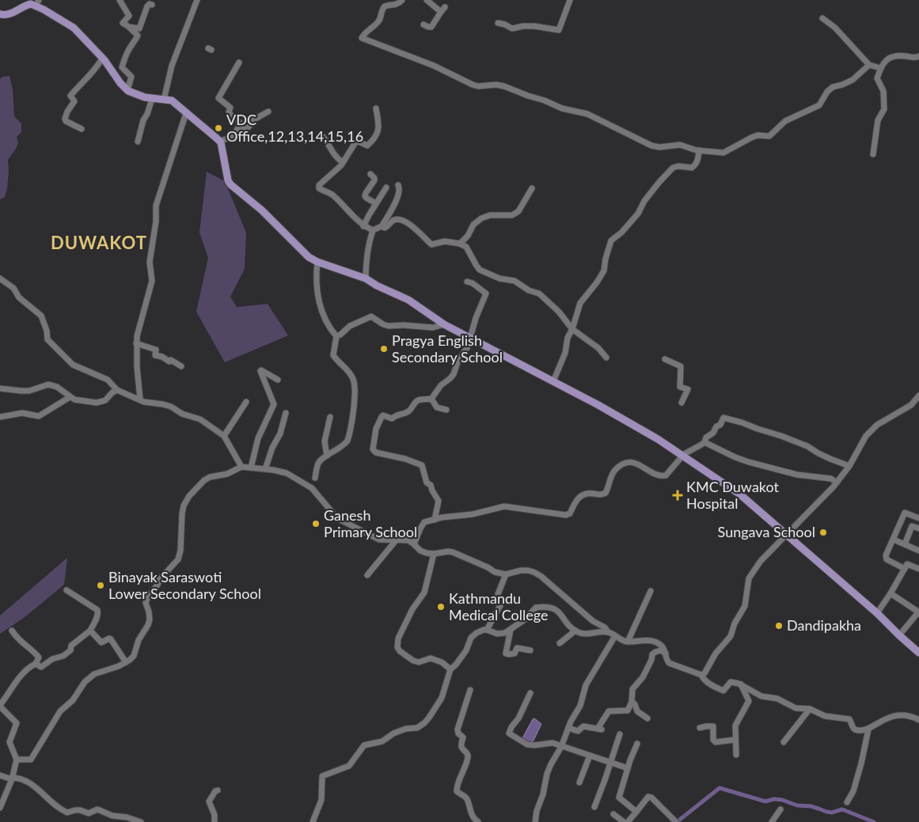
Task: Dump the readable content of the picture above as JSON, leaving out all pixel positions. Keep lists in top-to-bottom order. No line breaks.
{"districts":["DUWAKOT"],"places":{"other":["VDC Office,12,13,14,15,16","Pragya English Secondary School","Ganesh Primary School","Sungava School","Binayak Saraswoti Lower Secondary School","Kathmandu Medical College","Dandipakha"],"health":["KMC Duwakot Hospital"]}}
